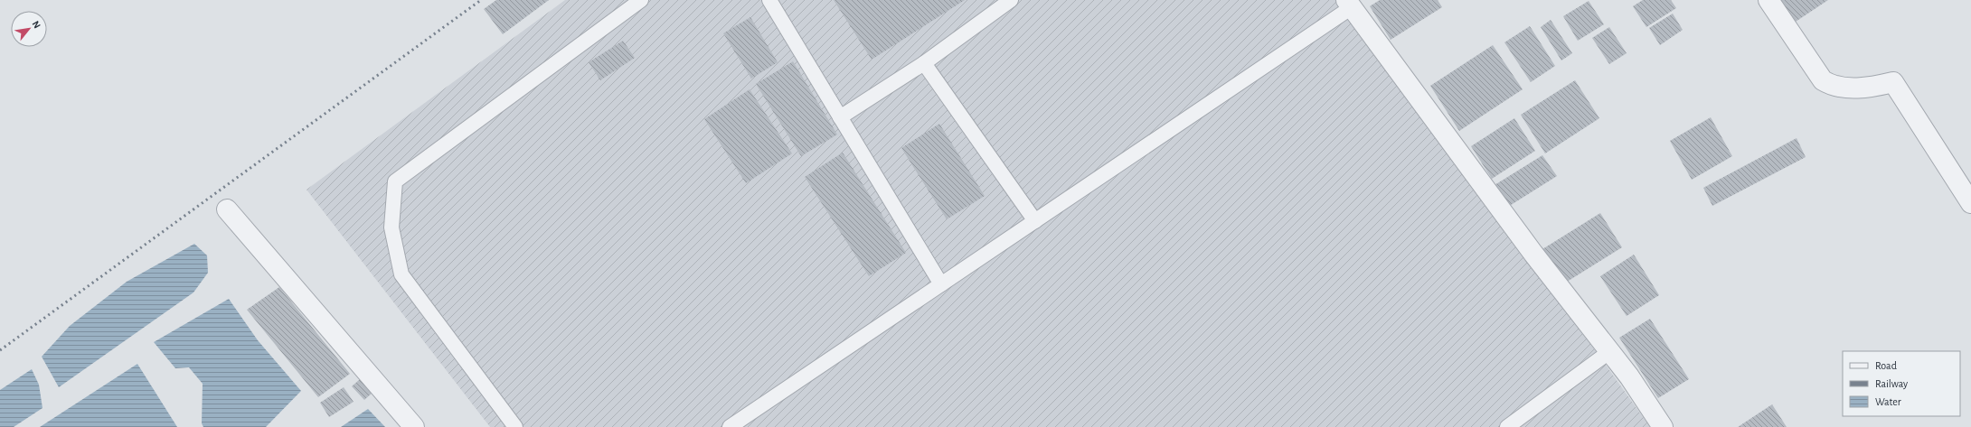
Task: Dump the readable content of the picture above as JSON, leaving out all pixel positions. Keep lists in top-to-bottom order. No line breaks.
{"legend":["Road","Railway","Water"],"north":"top right"}
